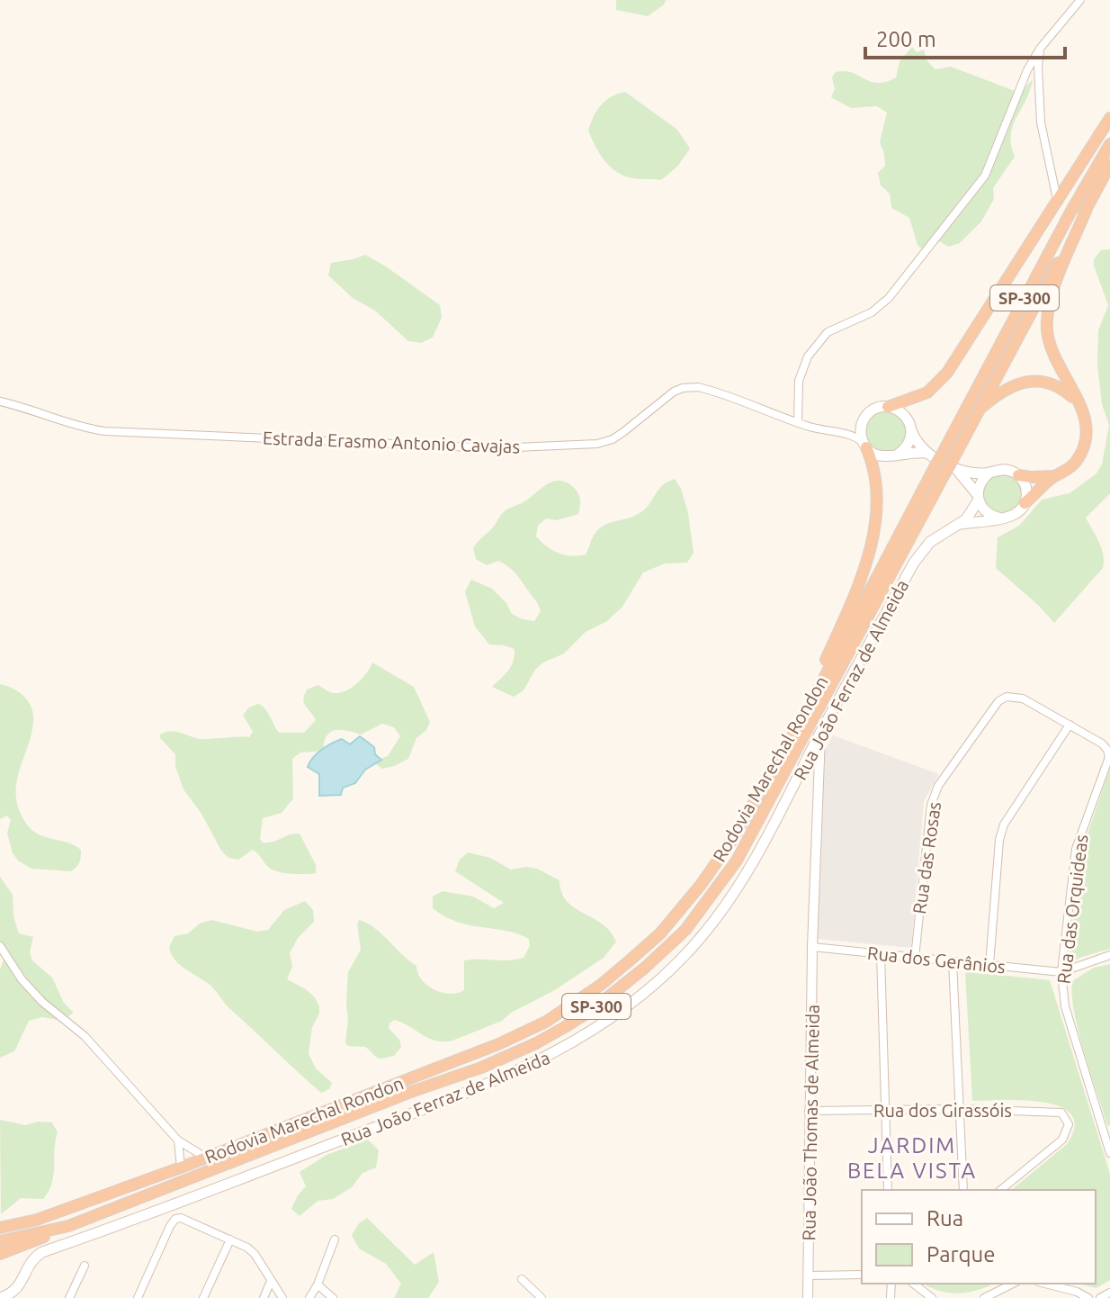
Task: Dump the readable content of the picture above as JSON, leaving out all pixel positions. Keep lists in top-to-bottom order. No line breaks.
{"streets":{"highway":["SP-300","Rodovia Marechal Rondon"],"main road":["Rua João Ferraz de Almeida"],"street":["Estrada Erasmo Antonio Cavajas","Rua das Rosas","Rua das Orquideas","Rua dos Gerânios","Rua dos Girassóis","Rua João Thomas de Almeida"]},"crossings":[["Rua João Ferraz de Almeida","Rua João Thomas de Almeida"],["Rua das Rosas","Rua das Orquideas"],["Rua das Rosas","Rua dos Gerânios"],["Rua das Orquideas","Rua dos Gerânios"],["Rua dos Gerânios","Rua João Thomas de Almeida"],["Rua dos Girassóis","Rua João Thomas de Almeida"]],"districts":["JARDIM BELA VISTA"],"legend":["Rua","Parque"],"scale_bar":"200 m"}
